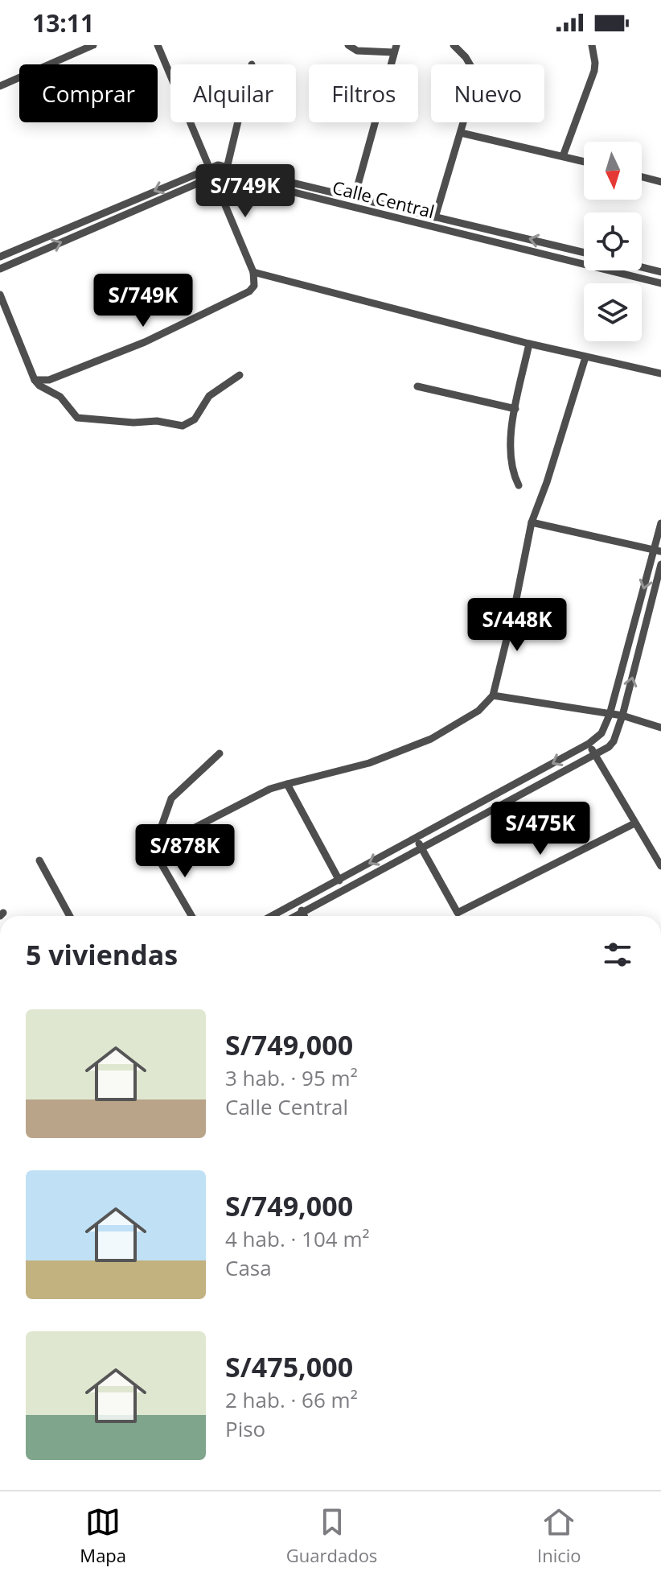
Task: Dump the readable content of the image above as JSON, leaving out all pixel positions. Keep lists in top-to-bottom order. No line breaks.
{"streets":{"street":["Calle Central"]},"north":"bottom","page":{"status":"13:11","chip":["Comprar","Alquilar","Filtros","Nuevo"],"price":["S/749K","S/749K","S/448K","S/475K","S/878K"],"heading":"5 viviendas","list":[{"name":"S/749,000","note":"3 hab. · 95 m² · Calle Central"},{"name":"S/749,000","note":"4 hab. · 104 m² · Casa"},{"name":"S/475,000","note":"2 hab. · 66 m² · Piso"}],"tabs":["Mapa","Guardados","Inicio"]}}
